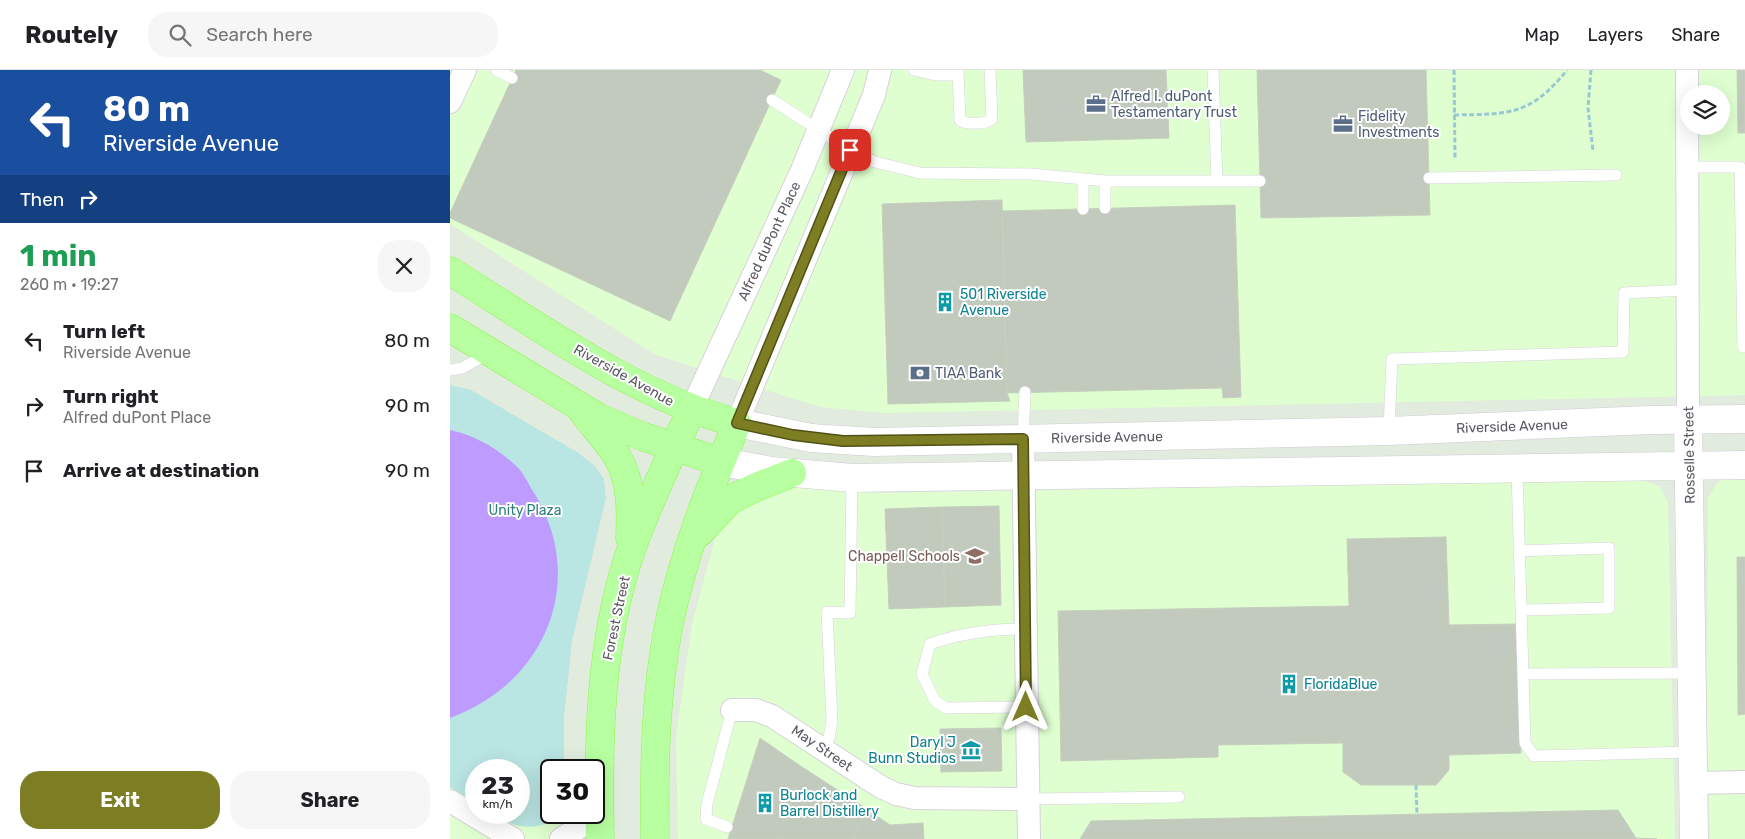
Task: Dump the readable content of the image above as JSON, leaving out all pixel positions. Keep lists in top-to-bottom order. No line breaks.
{"streets":{"main road":["Riverside Avenue","Rosselle Street","Forest Street"],"street":["Alfred duPont Place","May Street"]},"crossings":[["Alfred duPont Place","Riverside Avenue"],["Alfred duPont Place","Forest Street"],["Riverside Avenue","Rosselle Street"],["Riverside Avenue","Forest Street"]],"parks":["Unity Plaza"],"places":{"office":["Alfred I. duPont Testamentary Trust","Fidelity Investments"],"building":["501 Riverside Avenue","FloridaBlue","Burlock and Barrel Distillery"],"bank":["TIAA Bank"],"school or university":["Chappell Schools"],"museum":["Daryl J Bunn Studios"]},"page":{"header":"Routely","search":"Search here","nav":["Map","Layers","Share"],"turn":["80 m","Riverside Avenue"],"then":"Then","heading":["1 min","260 m · 19:27"],"list":[{"name":"Turn left","note":"Riverside Avenue","value":"80 m"},{"name":"Turn right","note":"Alfred duPont Place","value":"90 m"},{"name":"Arrive at destination","value":"90 m"}],"speed":"23 km/h","limit":"30","buttons":["Exit","Share"]}}
